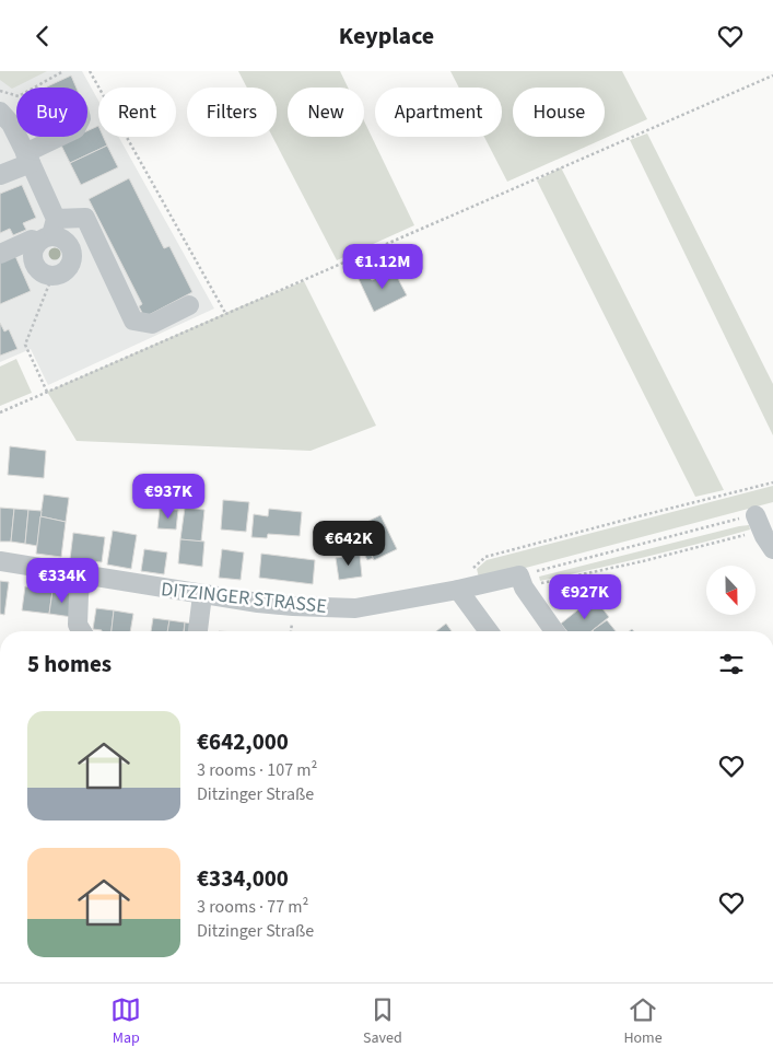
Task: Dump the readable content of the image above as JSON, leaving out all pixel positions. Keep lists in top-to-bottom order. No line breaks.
{"streets":{"street":["DITZINGER STRASSE"]},"north":"bottom","page":{"header":"Keyplace","chip":["Buy","Rent","Filters","New","Apartment","House"],"price":["€1.12M","€937K","€642K","€334K","€927K"],"heading":"5 homes","list":[{"name":"€642,000","note":"3 rooms · 107 m² · Ditzinger Straße"},{"name":"€334,000","note":"3 rooms · 77 m² · Ditzinger Straße"}],"tabs":["Map","Saved","Home"]}}
